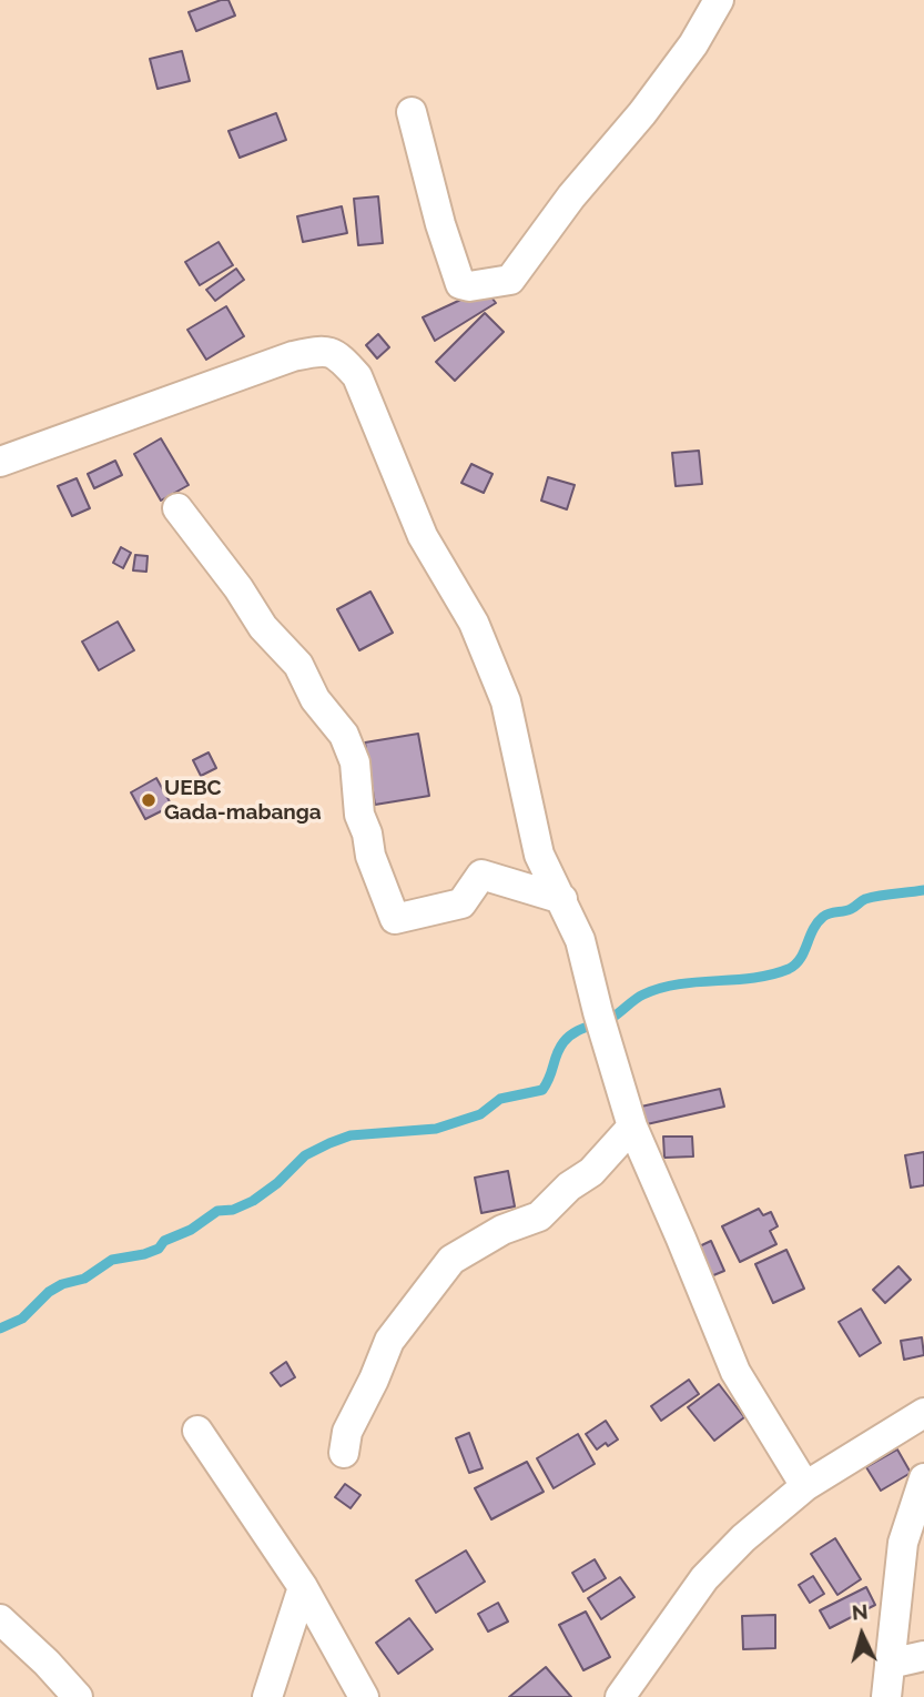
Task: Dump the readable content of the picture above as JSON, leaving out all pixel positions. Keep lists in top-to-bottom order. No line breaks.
{"places":["UEBC Gada-mabanga"],"north":"top"}
